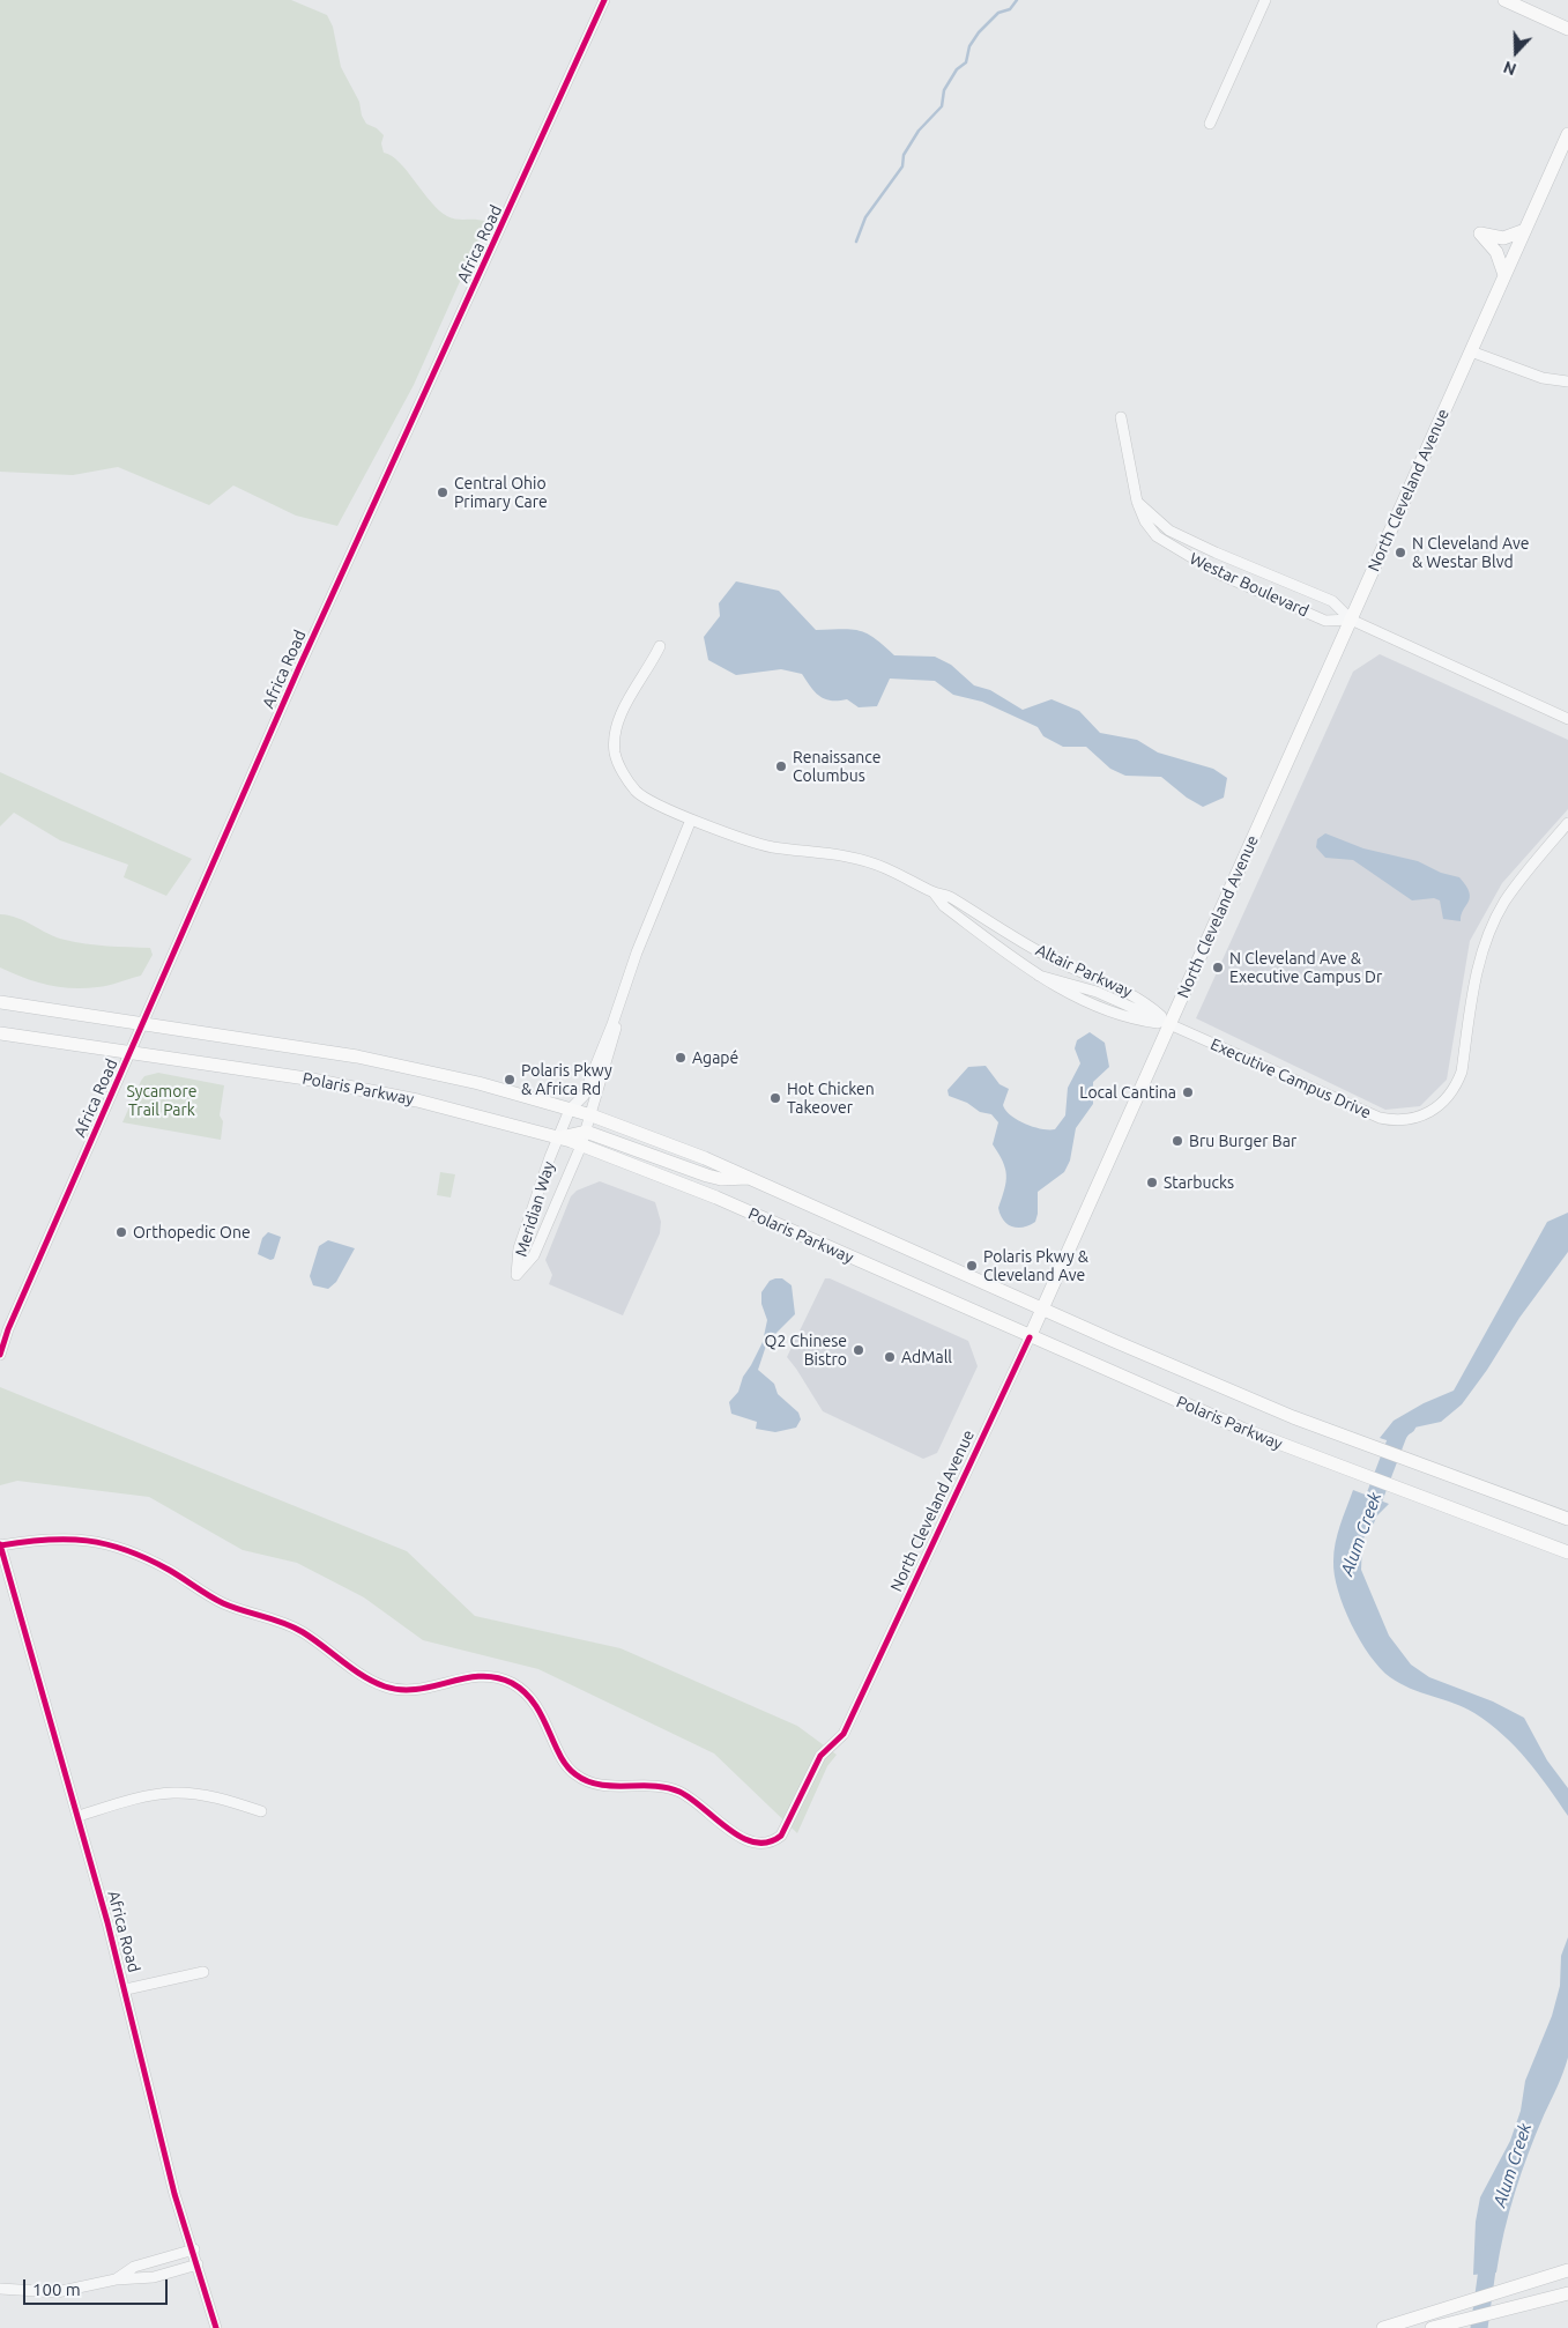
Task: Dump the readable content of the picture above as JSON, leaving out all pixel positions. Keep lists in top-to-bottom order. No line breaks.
{"streets":{"main road":["North Cleveland Avenue","Polaris Parkway"],"street":["Africa Road","Westar Boulevard","Altair Parkway","Executive Campus Drive","Meridian Way"]},"crossings":[["Africa Road","North Cleveland Avenue"],["Africa Road","Polaris Parkway"],["North Cleveland Avenue","Westar Boulevard"],["North Cleveland Avenue","Altair Parkway"],["North Cleveland Avenue","Executive Campus Drive"],["North Cleveland Avenue","Polaris Parkway"],["Altair Parkway","Executive Campus Drive"],["Altair Parkway","Meridian Way"],["Polaris Parkway","Meridian Way"]],"water":["Alum Creek"],"parks":["Sycamore Trail Park"],"places":["Central Ohio Primary Care","N Cleveland Ave & Westar Blvd","Renaissance Columbus","N Cleveland Ave & Executive Campus Dr","Agapé","Polaris Pkwy & Africa Rd","Local Cantina","Hot Chicken Takeover","Bru Burger Bar","Starbucks","Orthopedic One","Polaris Pkwy & Cleveland Ave","Q2 Chinese Bistro","AdMall"],"scale_bar":"100 m","north":"bottom"}
